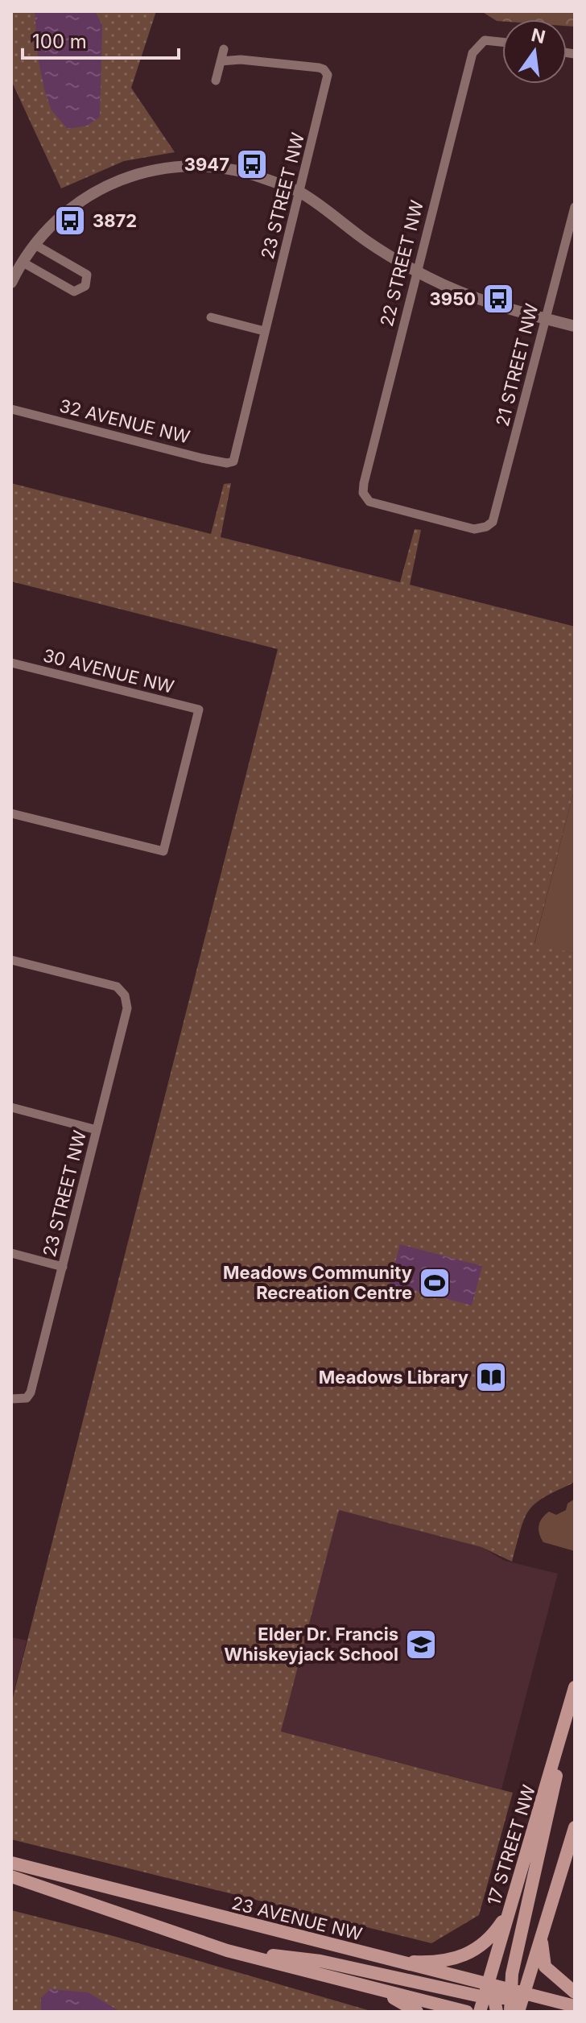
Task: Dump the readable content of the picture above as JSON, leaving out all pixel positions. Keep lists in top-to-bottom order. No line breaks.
{"streets":{"main road":["17 STREET NW","23 AVENUE NW"],"street":["23 STREET NW","22 STREET NW","21 STREET NW","32 AVENUE NW","30 AVENUE NW"]},"crossings":[["23 STREET NW","32 AVENUE NW"],["22 STREET NW","21 STREET NW"],["17 STREET NW","23 AVENUE NW"]],"places":{"bus stop":["3947","3872","3950"],"sports":["Meadows Community Recreation Centre"],"library":["Meadows Library"],"school or university":["Elder Dr. Francis Whiskeyjack School"]},"scale_bar":"100 m","north":"top"}
